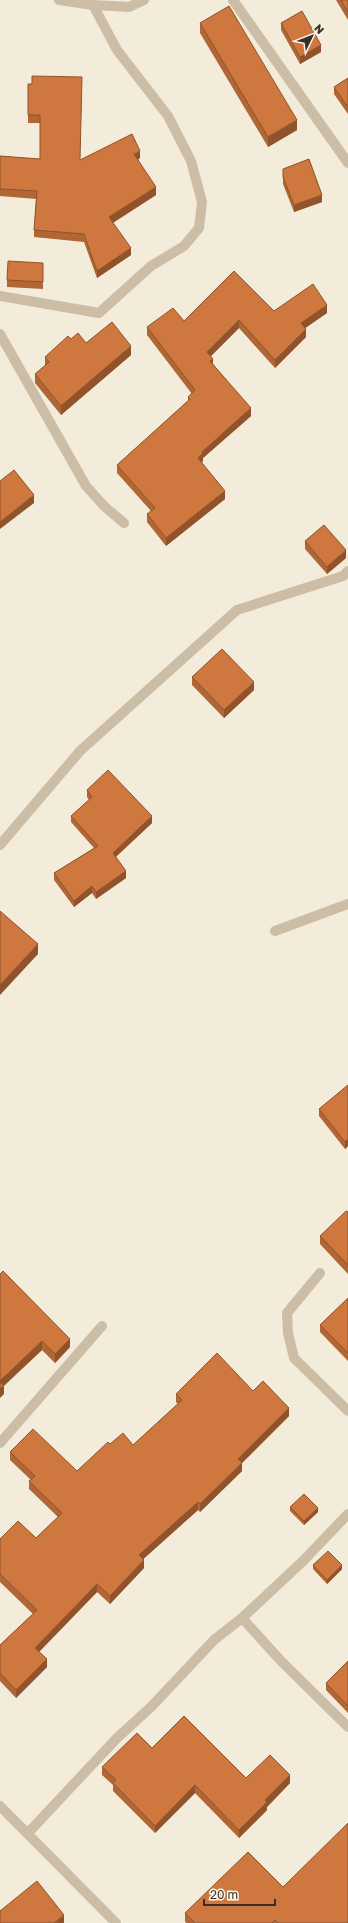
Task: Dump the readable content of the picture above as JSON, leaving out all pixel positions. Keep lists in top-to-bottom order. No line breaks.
{"scale_bar":"20 m","north":"top right"}
